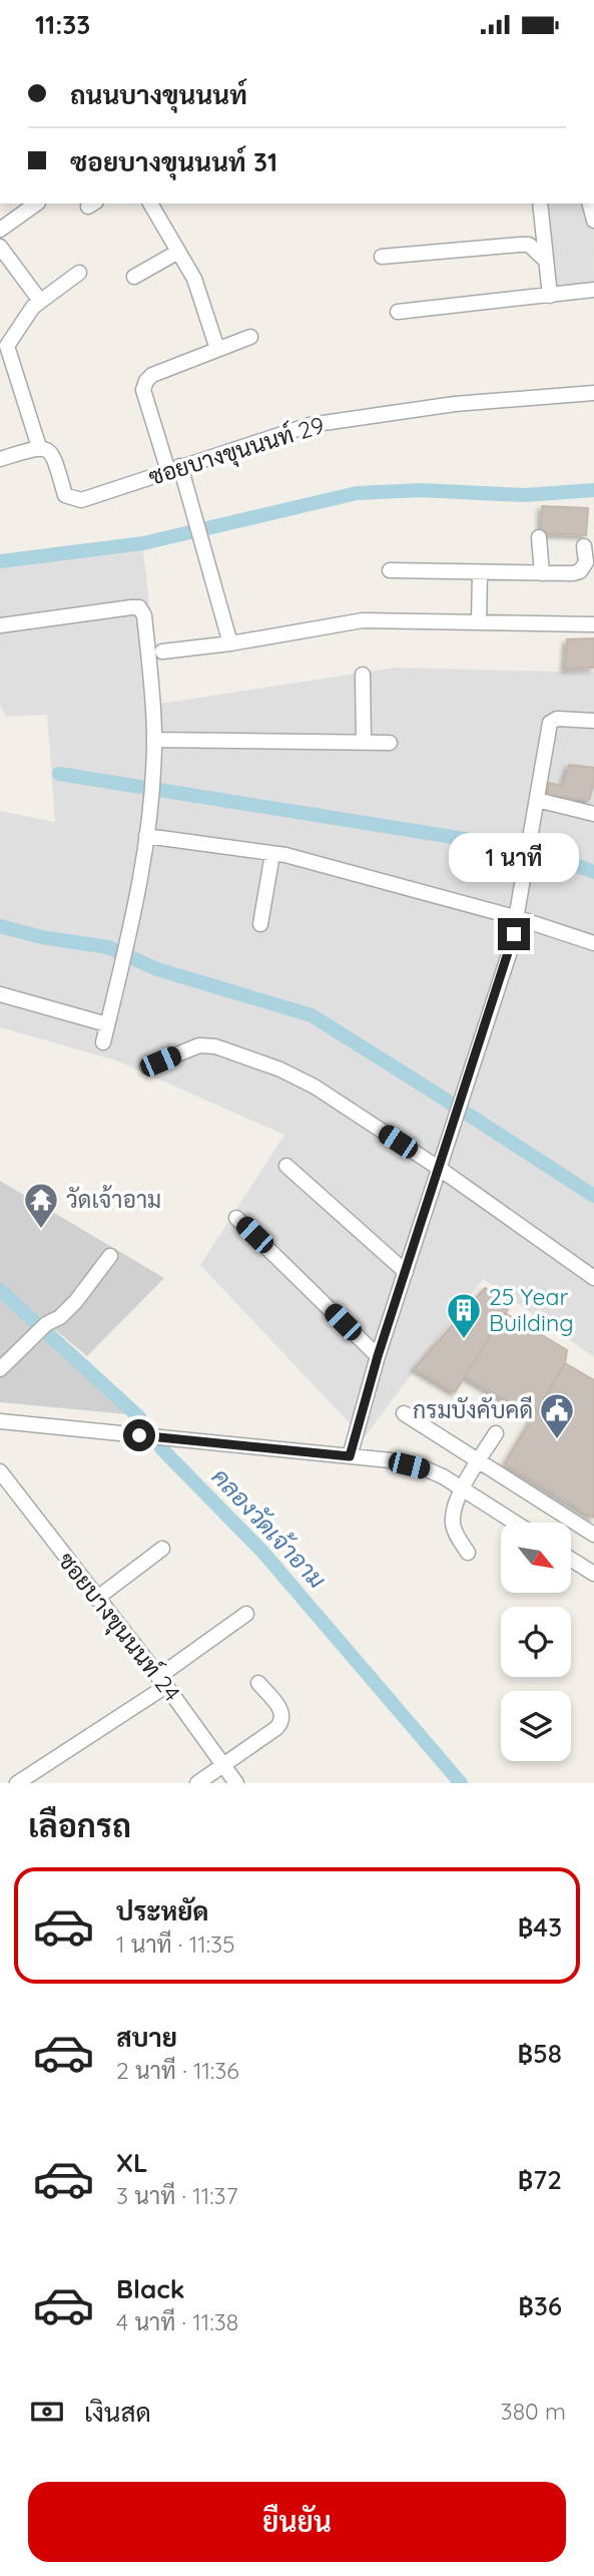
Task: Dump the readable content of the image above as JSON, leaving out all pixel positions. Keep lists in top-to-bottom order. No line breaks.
{"streets":{"street":["ซอยบางขุนนนท์ 29","ซอยบางขุนนนท์ 24"]},"water":["คลองวัดเจ้าอาม"],"places":{"temple":["วัดเจ้าอาม"],"building":["25 Year Building"],"public building":["กรมบังคับคดี"]},"north":"bottom right","page":{"status":"11:33","banner":["ถนนบางขุนนนท์","ซอยบางขุนนนท์ 31"],"bubble":"1 นาที","heading":"เลือกรถ","list":[{"name":"ประหยัด","note":"1 นาที · 11:35","value":"฿43"},{"name":"สบาย","note":"2 นาที · 11:36","value":"฿58"},{"name":"XL","note":"3 นาที · 11:37","value":"฿72"},{"name":"Black","note":"4 นาที · 11:38","value":"฿36"}],"pay":["เงินสด","380 m"],"buttons":"ยืนยัน"}}
